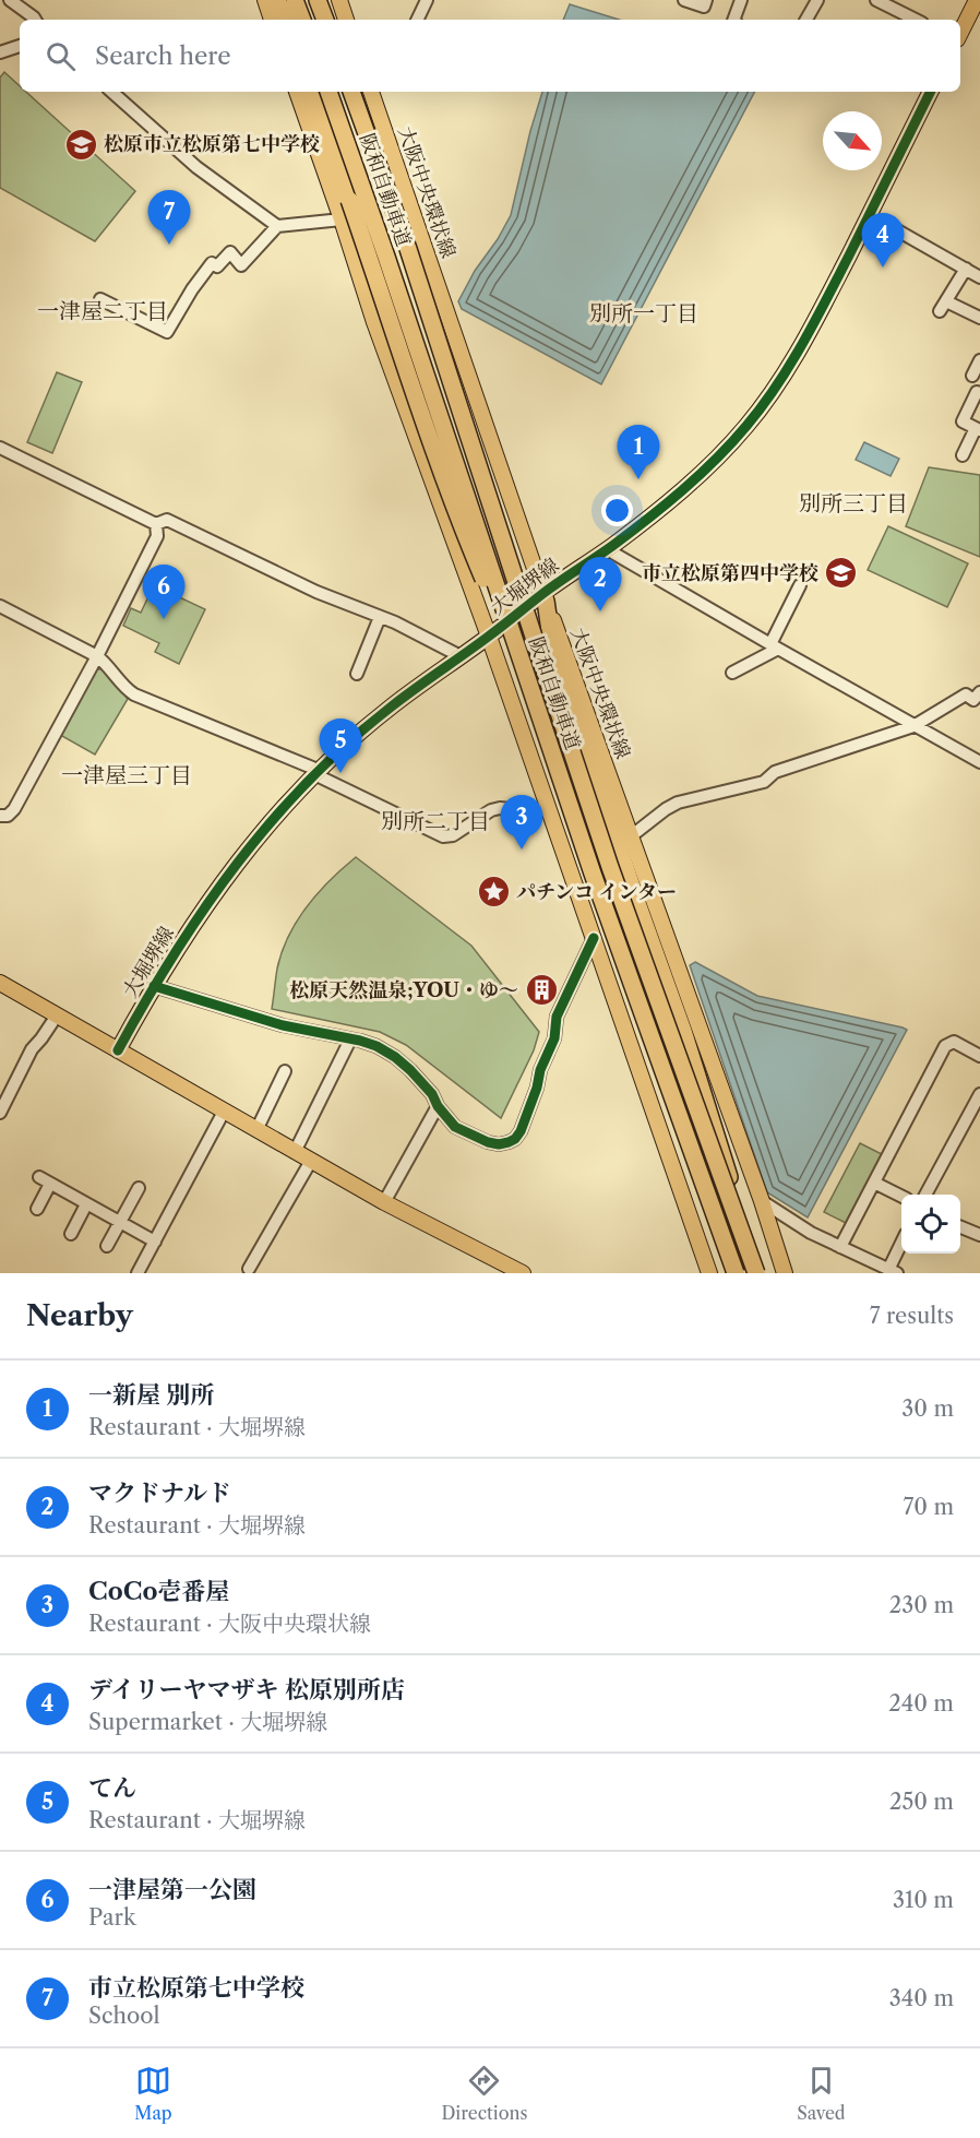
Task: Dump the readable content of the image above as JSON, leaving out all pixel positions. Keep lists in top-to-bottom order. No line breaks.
{"streets":{"highway":["阪和自動車道"],"main road":["大阪中央環状線","大堀堺線"]},"crossings":[["大阪中央環状線","大堀堺線"]],"districts":["一津屋二丁目","別所一丁目","別所三丁目","一津屋三丁目","別所二丁目"],"places":{"school or university":["松原市立松原第七中学校","市立松原第四中学校"],"place":["パチンコ インター"],"building":["松原天然温泉;YOU・ゆ〜"]},"north":"bottom right","page":{"search":"Search here","pins":["7","4","1","2","6","5","3"],"heading":["Nearby","7 results"],"list":[{"mark":"1","name":"一新屋 別所","note":"Restaurant · 大堀堺線","value":"30 m"},{"mark":"2","name":"マクドナルド","note":"Restaurant · 大堀堺線","value":"70 m"},{"mark":"3","name":"CoCo壱番屋","note":"Restaurant · 大阪中央環状線","value":"230 m"},{"mark":"4","name":"デイリーヤマザキ 松原別所店","note":"Supermarket · 大堀堺線","value":"240 m"},{"mark":"5","name":"てん","note":"Restaurant · 大堀堺線","value":"250 m"},{"mark":"6","name":"一津屋第一公園","note":"Park","value":"310 m"},{"mark":"7","name":"市立松原第七中学校","note":"School","value":"340 m"}],"nav":["Map","Directions","Saved"]}}
